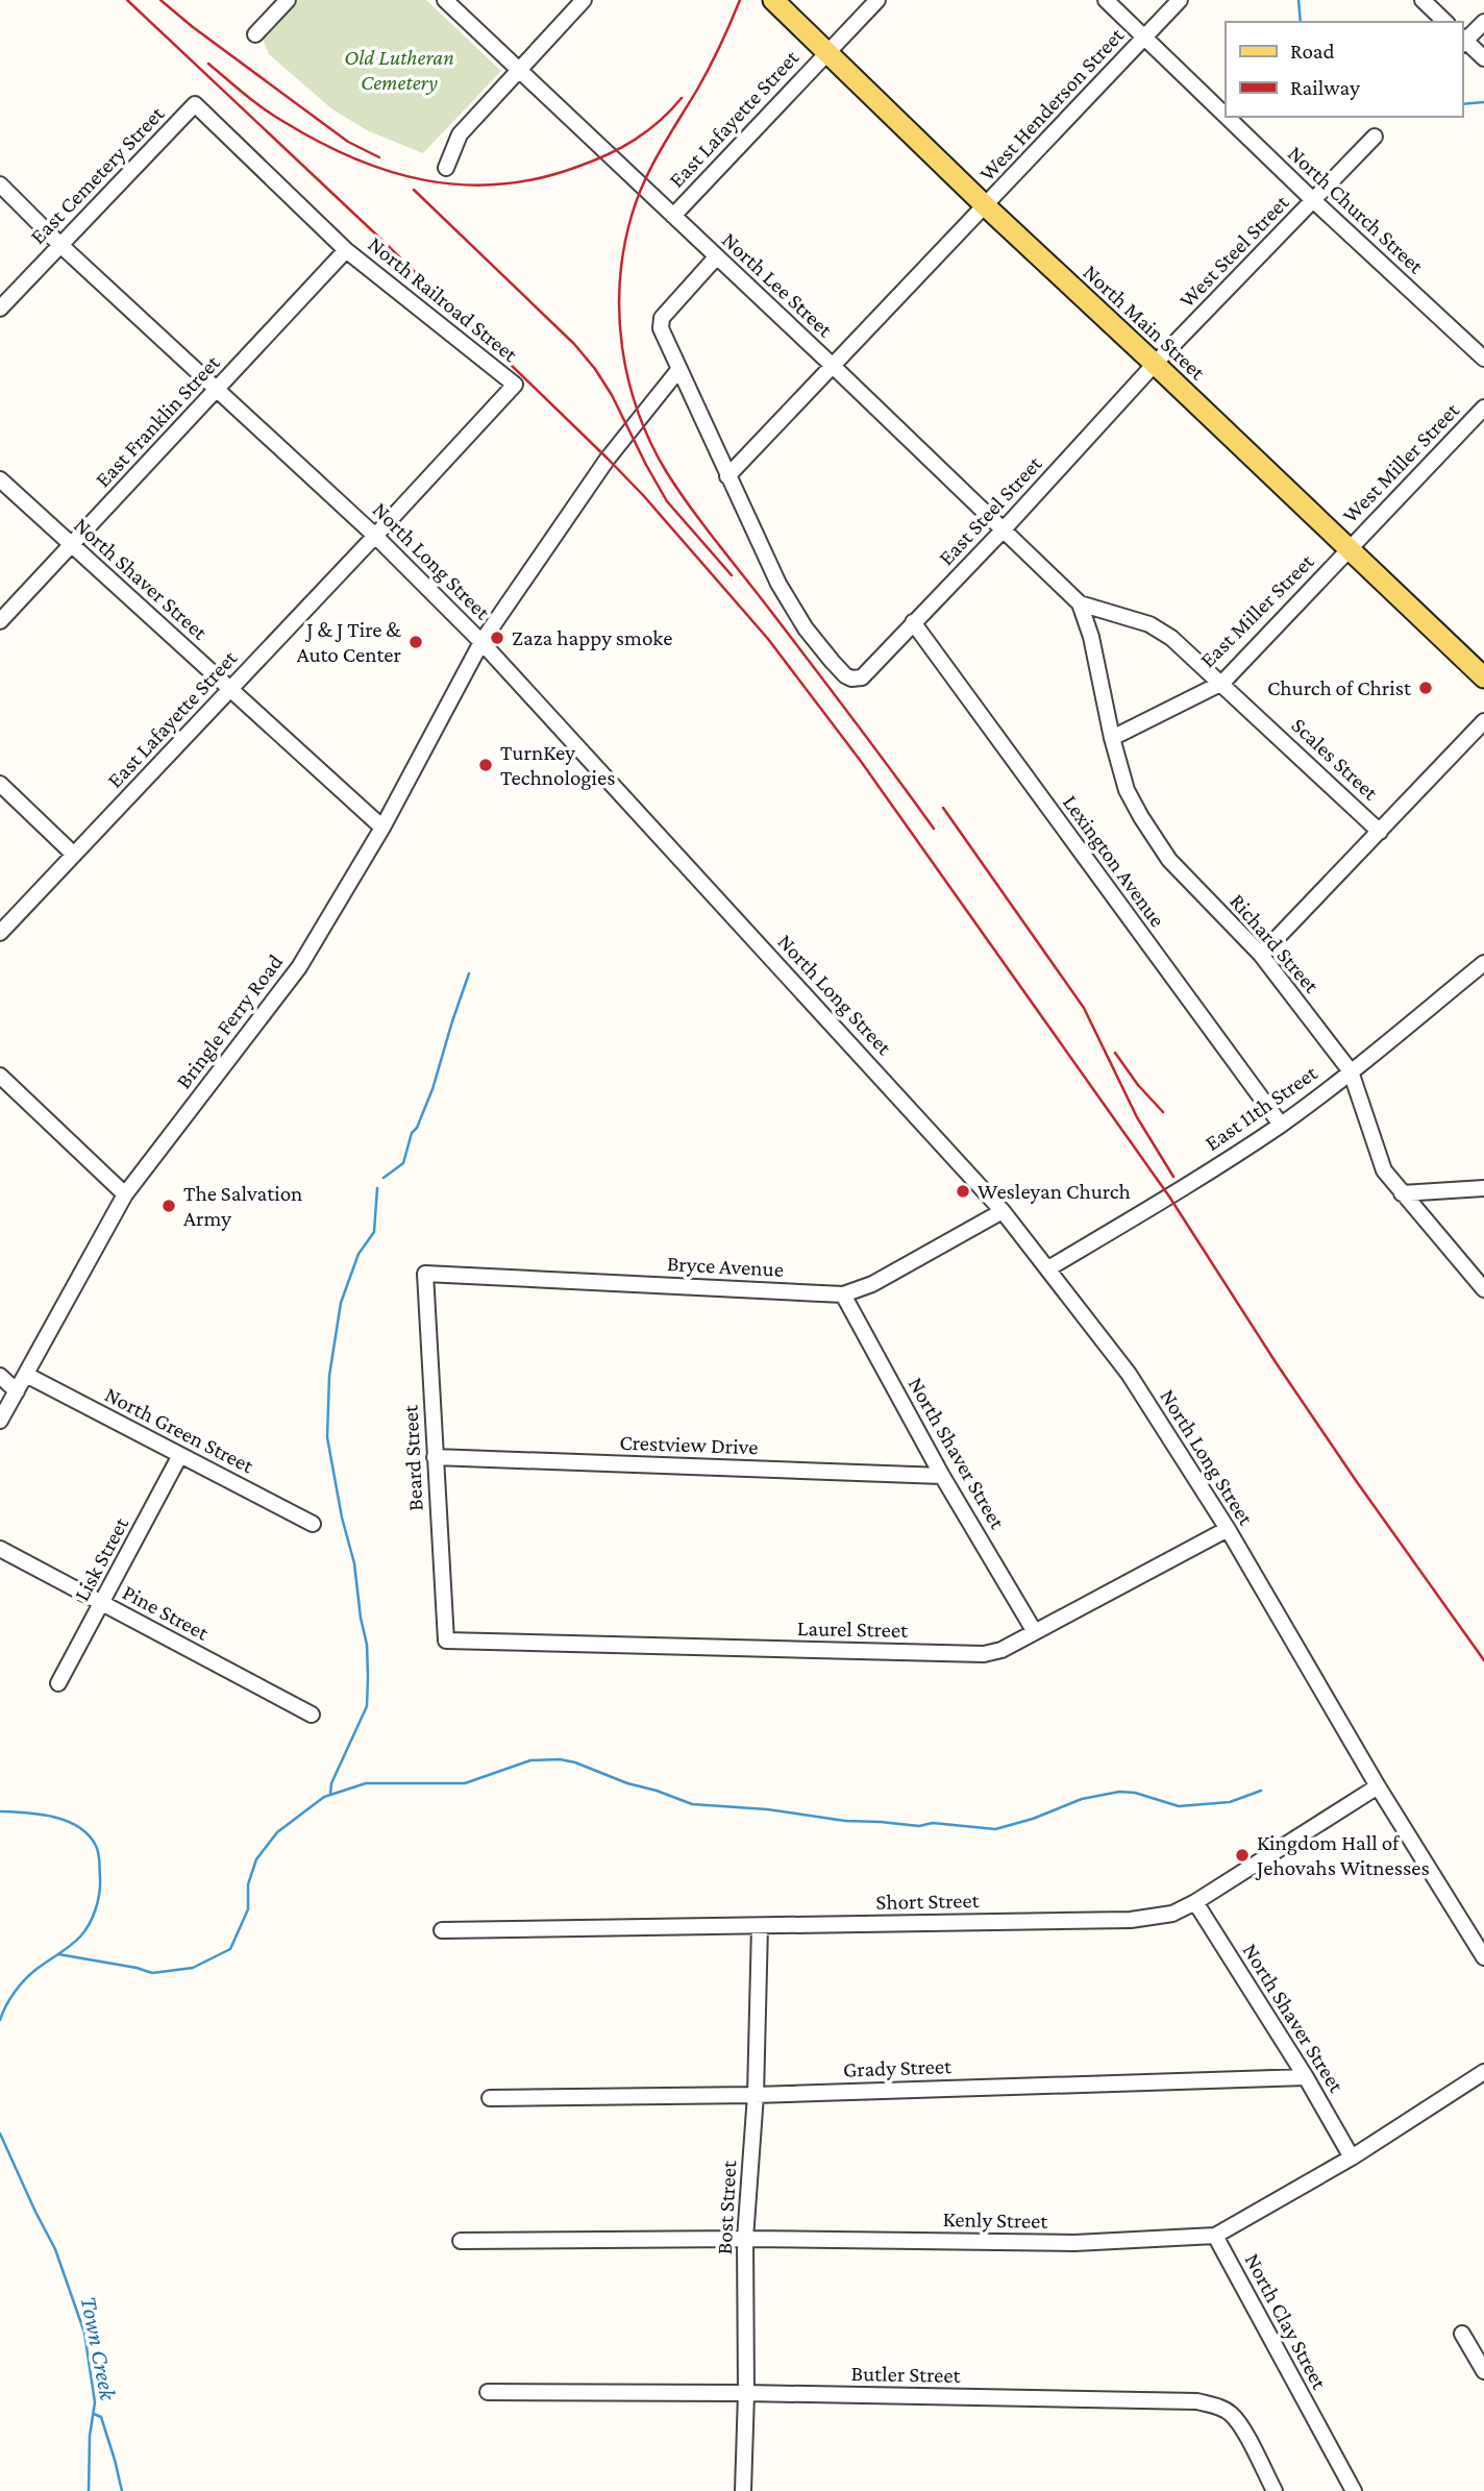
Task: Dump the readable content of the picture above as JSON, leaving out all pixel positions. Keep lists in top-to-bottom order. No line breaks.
{"streets":{"main road":["North Main Street"],"street":["West Henderson Street","East Lafayette Street","East Cemetery Street","North Church Street","West Steel Street","North Lee Street","North Railroad Street","East Franklin Street","West Miller Street","East Steel Street","North Long Street","North Shaver Street","East Miller Street","Scales Street","Lexington Avenue","Richard Street","Bringle Ferry Road","East 11th Street","Bryce Avenue","North Green Street","Crestview Drive","Beard Street","Lisk Street","Pine Street","Laurel Street","Short Street","Grady Street","Bost Street","Kenly Street","North Clay Street","Butler Street"]},"crossings":[["West Henderson Street","North Church Street"],["West Henderson Street","North Lee Street"],["West Henderson Street","North Main Street"],["West Henderson Street","East Steel Street"],["East Lafayette Street","North Lee Street"],["East Lafayette Street","North Railroad Street"],["East Lafayette Street","North Main Street"],["East Lafayette Street","North Long Street"],["East Lafayette Street","North Shaver Street"],["East Cemetery Street","North Railroad Street"],["East Cemetery Street","North Long Street"],["North Church Street","West Steel Street"],["West Steel Street","North Main Street"],["West Steel Street","East Steel Street"],["North Lee Street","East Steel Street"],["North Lee Street","Scales Street"],["North Lee Street","Richard Street"],["North Railroad Street","East Franklin Street"],["North Railroad Street","North Long Street"],["North Main Street","West Miller Street"],["North Main Street","East Steel Street"],["North Main Street","East Miller Street"],["East Franklin Street","North Long Street"],["East Franklin Street","North Shaver Street"],["West Miller Street","East Miller Street"],["East Steel Street","Lexington Avenue"],["North Long Street","Bringle Ferry Road"],["North Long Street","East 11th Street"],["North Long Street","Bryce Avenue"],["North Long Street","Laurel Street"],["North Long Street","Short Street"],["North Shaver Street","Bringle Ferry Road"],["North Shaver Street","Bryce Avenue"],["North Shaver Street","Crestview Drive"],["North Shaver Street","Laurel Street"],["North Shaver Street","Short Street"],["North Shaver Street","Grady Street"],["North Shaver Street","Kenly Street"],["East Miller Street","Scales Street"],["East Miller Street","Richard Street"],["Scales Street","Richard Street"],["Lexington Avenue","East 11th Street"],["Richard Street","East 11th Street"],["Bringle Ferry Road","North Green Street"],["Bryce Avenue","Beard Street"],["North Green Street","Lisk Street"],["Crestview Drive","Beard Street"],["Beard Street","Laurel Street"],["Lisk Street","Pine Street"],["Short Street","Bost Street"],["Grady Street","Bost Street"],["Bost Street","Kenly Street"],["Bost Street","Butler Street"],["Kenly Street","North Clay Street"]],"water":["Town Creek"],"parks":["Old Lutheran Cemetery"],"places":["Zaza happy smoke","J & J Tire & Auto Center","Church of Christ","TurnKey Technologies","Wesleyan Church","The Salvation Army","Kingdom Hall of Jehovahs Witnesses"],"legend":["Road","Railway"]}
